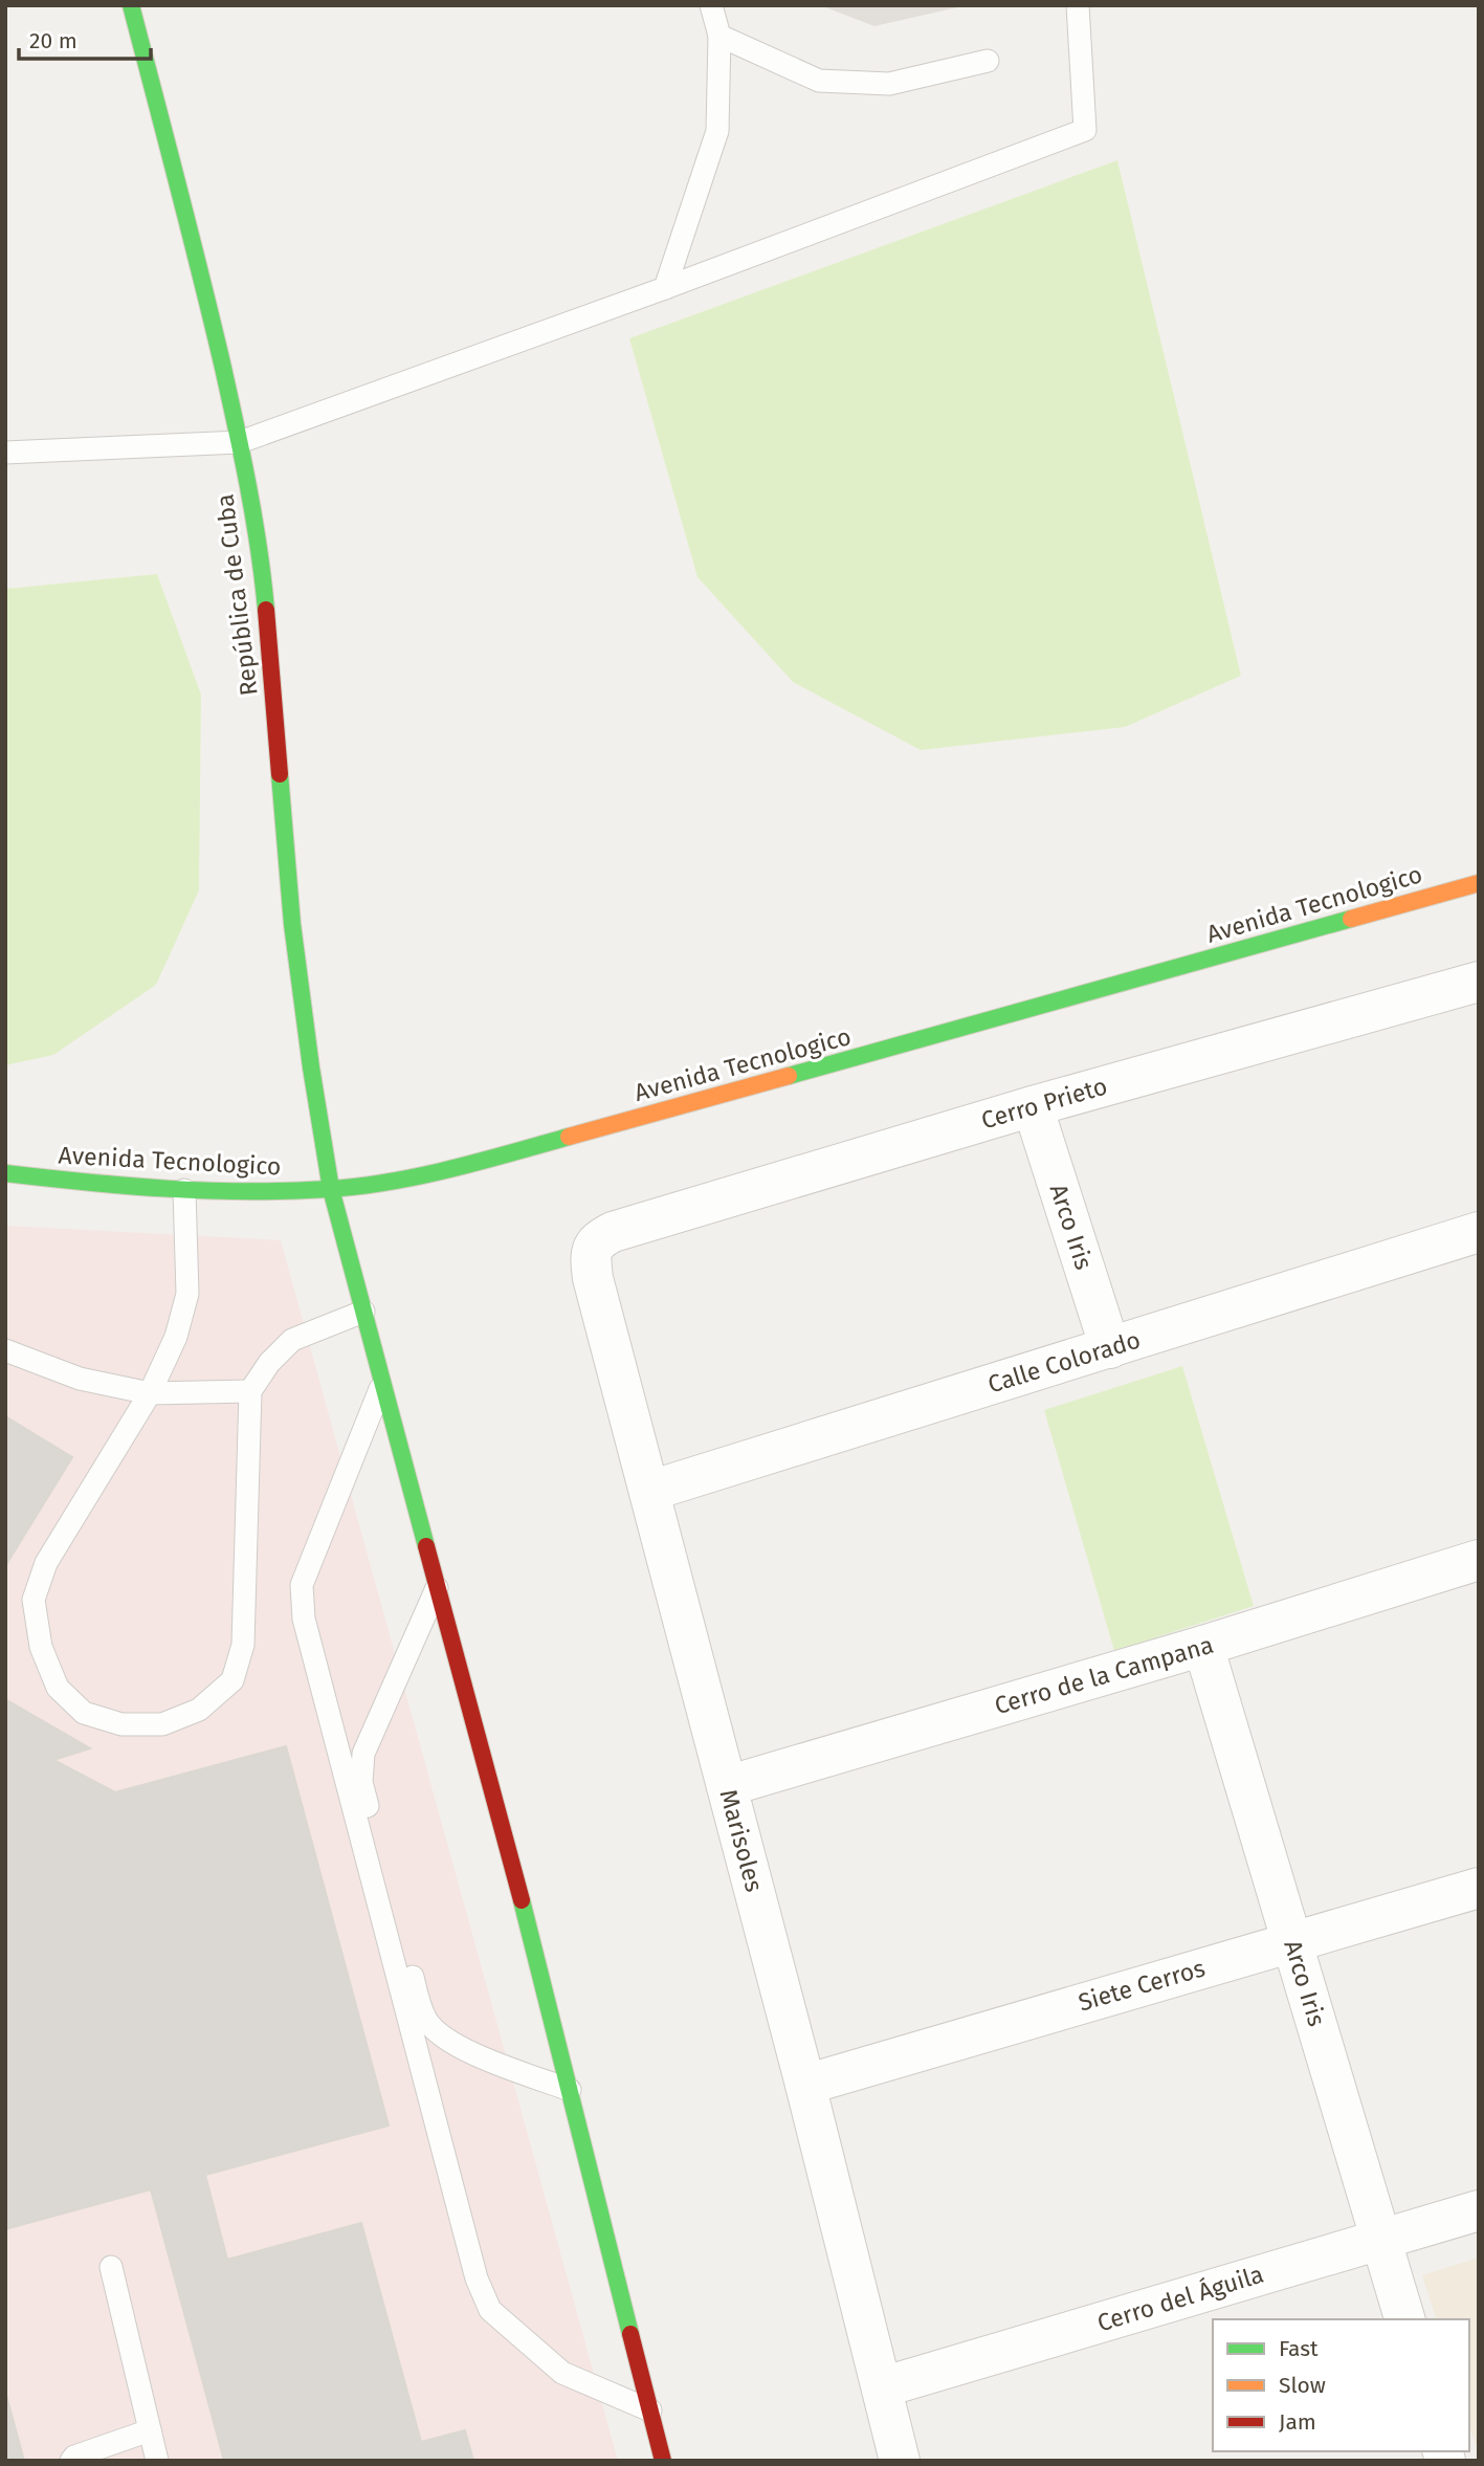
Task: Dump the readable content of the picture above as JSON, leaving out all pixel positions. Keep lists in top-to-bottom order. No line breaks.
{"streets":{"street":["República de Cuba","Avenida Tecnologico","Cerro Prieto","Arco Iris","Calle Colorado","Cerro de la Campana","Marisoles","Siete Cerros","Cerro del Águila"]},"crossings":[["República de Cuba","Avenida Tecnologico"],["Cerro Prieto","Arco Iris"],["Cerro Prieto","Marisoles"],["Arco Iris","Calle Colorado"],["Arco Iris","Cerro de la Campana"],["Arco Iris","Siete Cerros"],["Arco Iris","Cerro del Águila"],["Calle Colorado","Marisoles"],["Cerro de la Campana","Marisoles"],["Marisoles","Siete Cerros"],["Marisoles","Cerro del Águila"]],"legend":["Fast","Slow","Jam"],"scale_bar":"20 m"}
